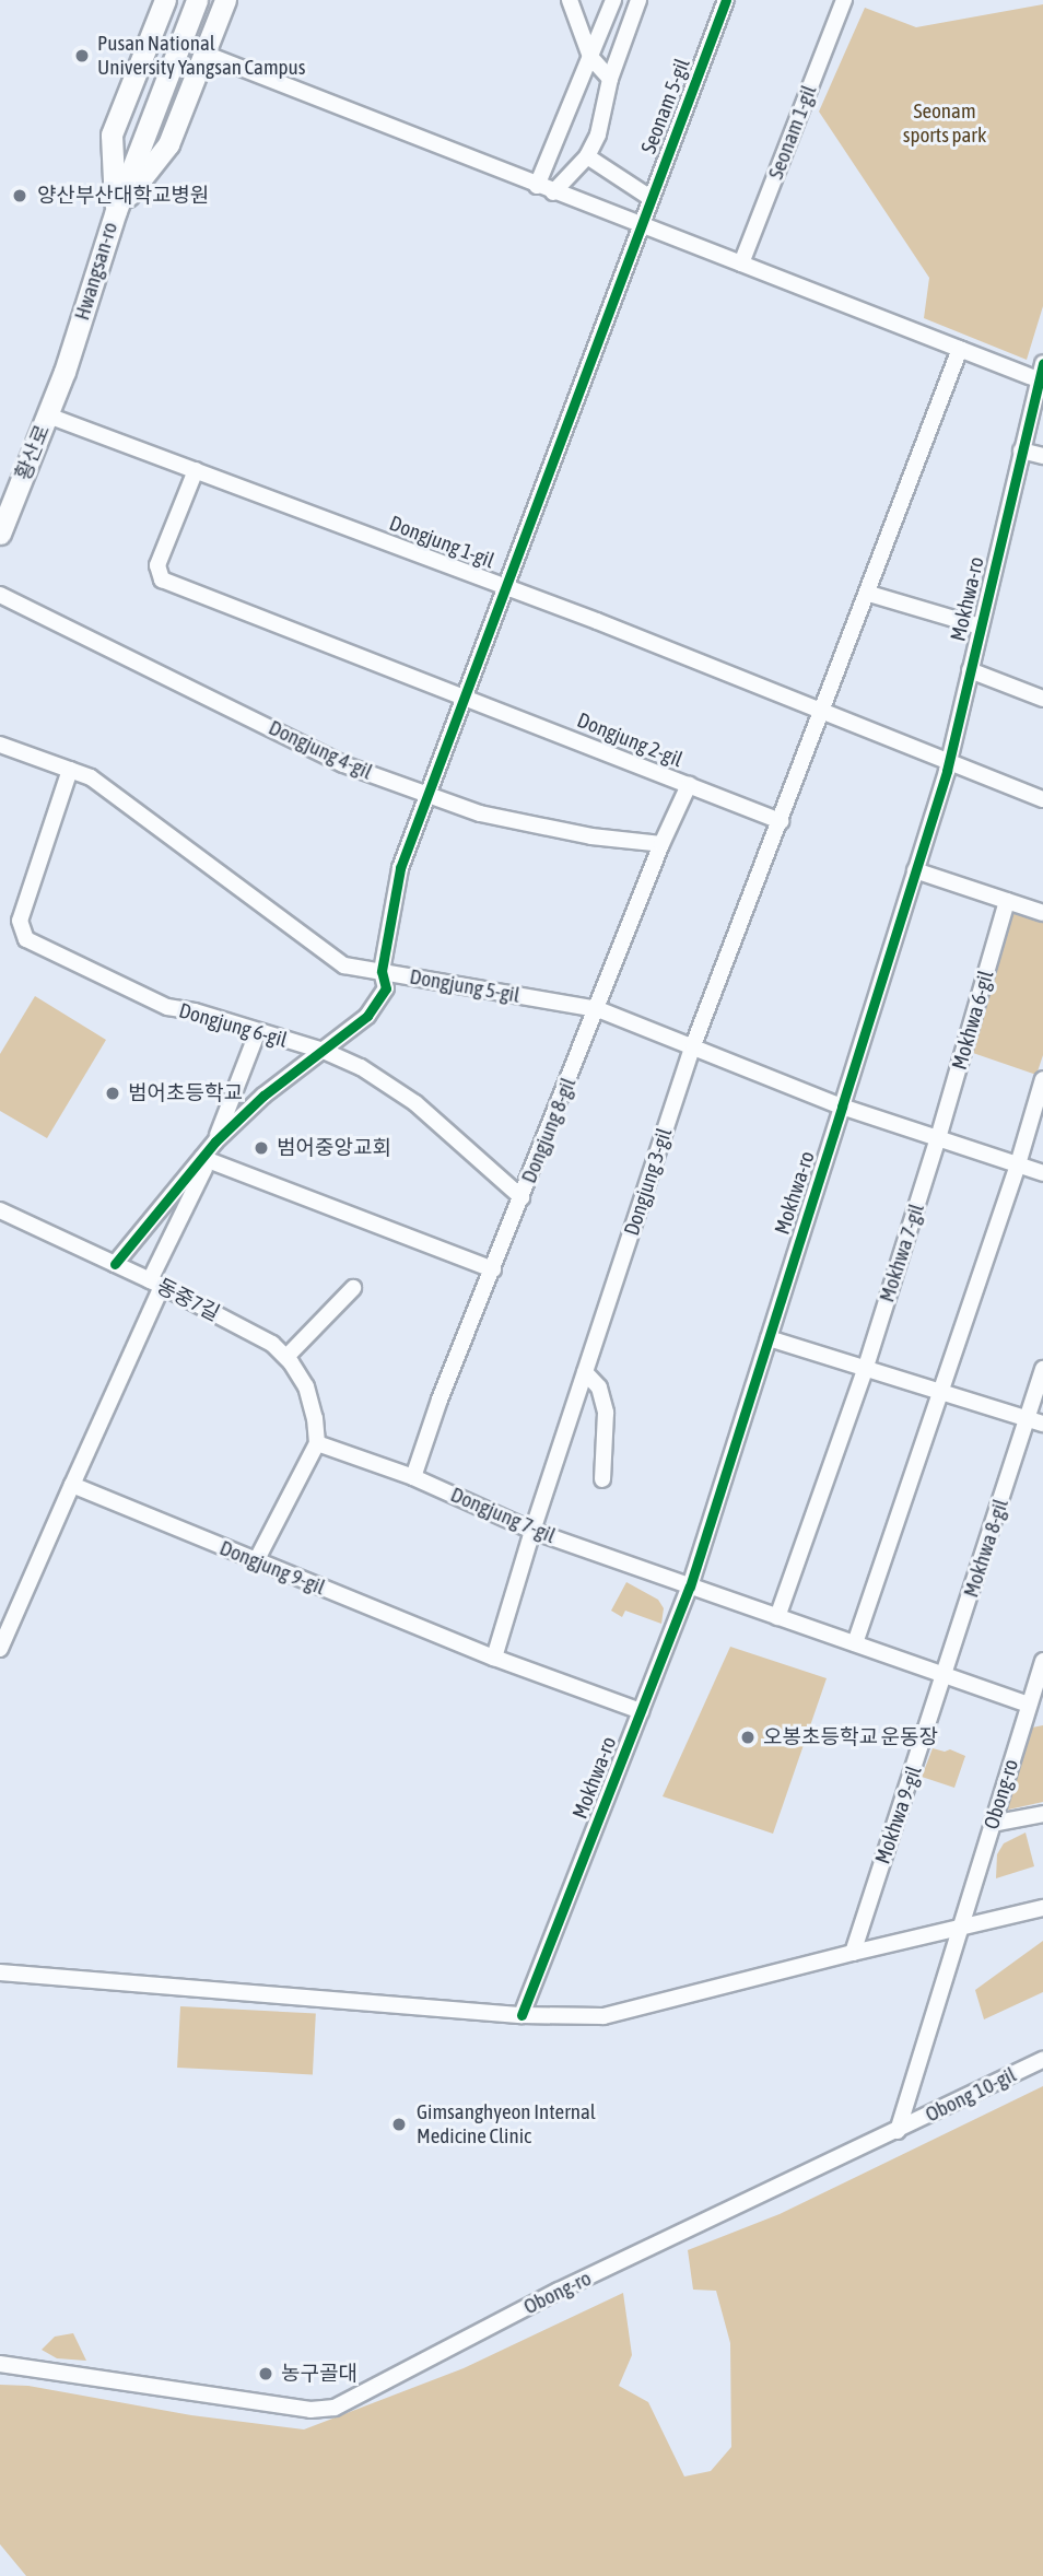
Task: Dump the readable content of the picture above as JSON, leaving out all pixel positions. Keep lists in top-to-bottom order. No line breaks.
{"streets":{"main road":["Hwangsan-ro","황산로"],"street":["Seonam 5-gil","Seonam 1-gil","Dongjung 1-gil","Mokhwa-ro","Dongjung 2-gil","Dongjung 4-gil","Dongjung 5-gil","Mokhwa 6-gil","Dongjung 6-gil","Dongjung 8-gil","Dongjung 3-gil","Mokhwa 7-gil","동중7길","Dongjung 7-gil","Mokhwa 8-gil","Dongjung 9-gil","Obong-ro","Mokhwa 9-gil","Obong 10-gil"]},"crossings":[["Seonam 5-gil","Dongjung 1-gil"],["Hwangsan-ro","황산로"],["황산로","Dongjung 1-gil"],["Dongjung 1-gil","Mokhwa-ro"],["Dongjung 1-gil","Dongjung 2-gil"],["Dongjung 1-gil","Dongjung 3-gil"],["Mokhwa-ro","Dongjung 5-gil"],["Mokhwa-ro","Dongjung 7-gil"],["Mokhwa-ro","Dongjung 9-gil"],["Dongjung 2-gil","Dongjung 8-gil"],["Dongjung 2-gil","Dongjung 3-gil"],["Dongjung 4-gil","Dongjung 8-gil"],["Dongjung 5-gil","Dongjung 6-gil"],["Dongjung 5-gil","Dongjung 8-gil"],["Dongjung 5-gil","Dongjung 3-gil"],["Mokhwa 6-gil","Mokhwa 7-gil"],["Dongjung 6-gil","Dongjung 8-gil"],["Dongjung 8-gil","Dongjung 7-gil"],["Dongjung 3-gil","Dongjung 7-gil"],["Dongjung 3-gil","Dongjung 9-gil"],["동중7길","Dongjung 7-gil"],["Mokhwa 8-gil","Mokhwa 9-gil"],["Obong-ro","Obong 10-gil"]],"parks":["Seonam sports park"],"places":["Pusan National University Yangsan Campus","양산부산대학교병원","범어초등학교","범어중앙교회","오봉초등학교 운동장","Gimsanghyeon Internal Medicine Clinic","농구골대"]}
